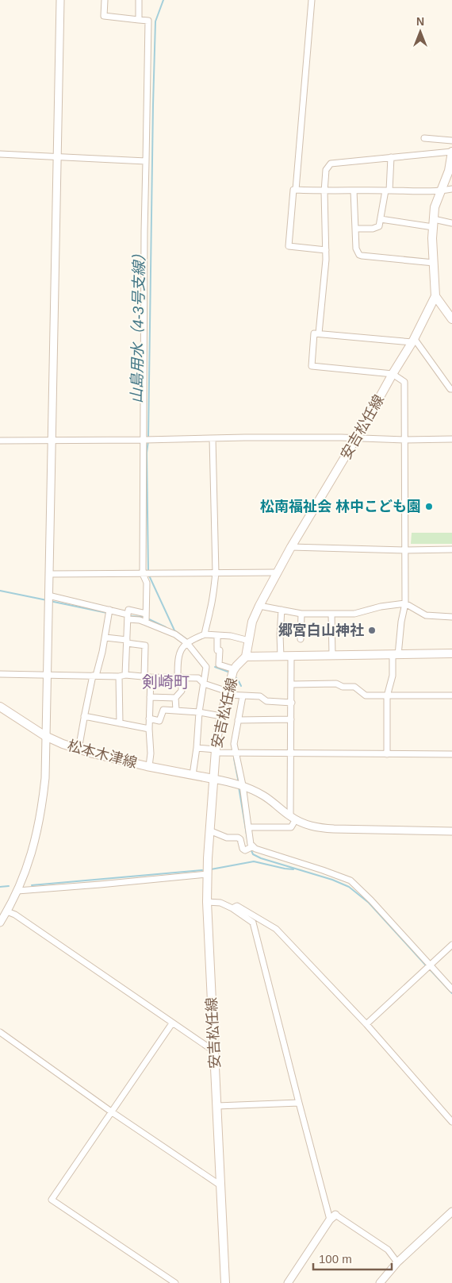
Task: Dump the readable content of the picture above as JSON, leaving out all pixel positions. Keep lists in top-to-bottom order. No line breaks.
{"streets":{"main road":["安吉松任線","松本木津線"]},"crossings":[["安吉松任線","松本木津線"]],"districts":["剣崎町"],"water":["山島用水（4-3号支線）"],"places":["松南福祉会 林中こども園","郷宮白山神社"],"scale_bar":"100 m","north":"top"}
